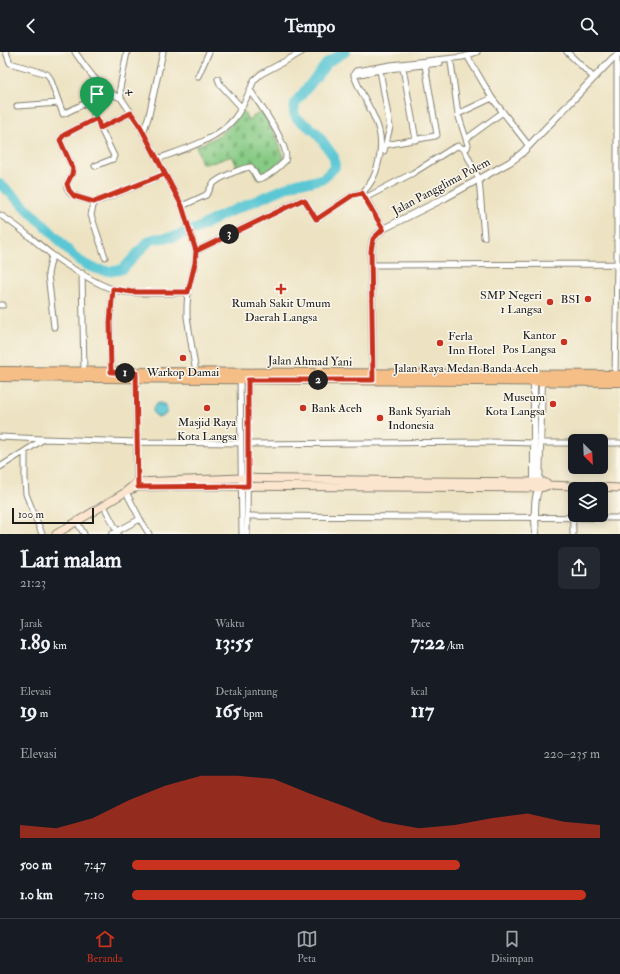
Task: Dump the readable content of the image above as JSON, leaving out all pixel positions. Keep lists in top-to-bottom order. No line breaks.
{"streets":{"main road":["Jalan Ahmad Yani"],"street":["4","Jalan Pangglima Polem"]},"crossings":[["Jalan Pangglima Polem","Jalan Ahmad Yani"]],"places":{"health":["Rumah Sakit Umum Daerah Langsa"],"other":["BSI","SMP Negeri 1 Langsa","Kantor Pos Langsa","Ferla Inn Hotel","Warkop Damai","Museum Kota Langsa","Masjid Raya Kota Langsa","Bank Aceh","Bank Syariah Indonesia"]},"scale_bar":"100 m","north":"bottom right","page":{"header":"Tempo","pins":["3","1","2"],"scale":"100 m","heading":["Lari malam","21:23"],"stats":[["Jarak","1.89 km"],["Waktu","13:55"],["Pace","7:22 /km"],["Elevasi","19 m"],["Detak jantung","165 bpm"],["kcal","117"]],"chart":["Elevasi","220–235 m"],"list":[{"name":"500 m","note":"7:47"},{"name":"1.0 km","note":"7:10"}],"tabs":["Beranda","Peta","Disimpan"]}}
